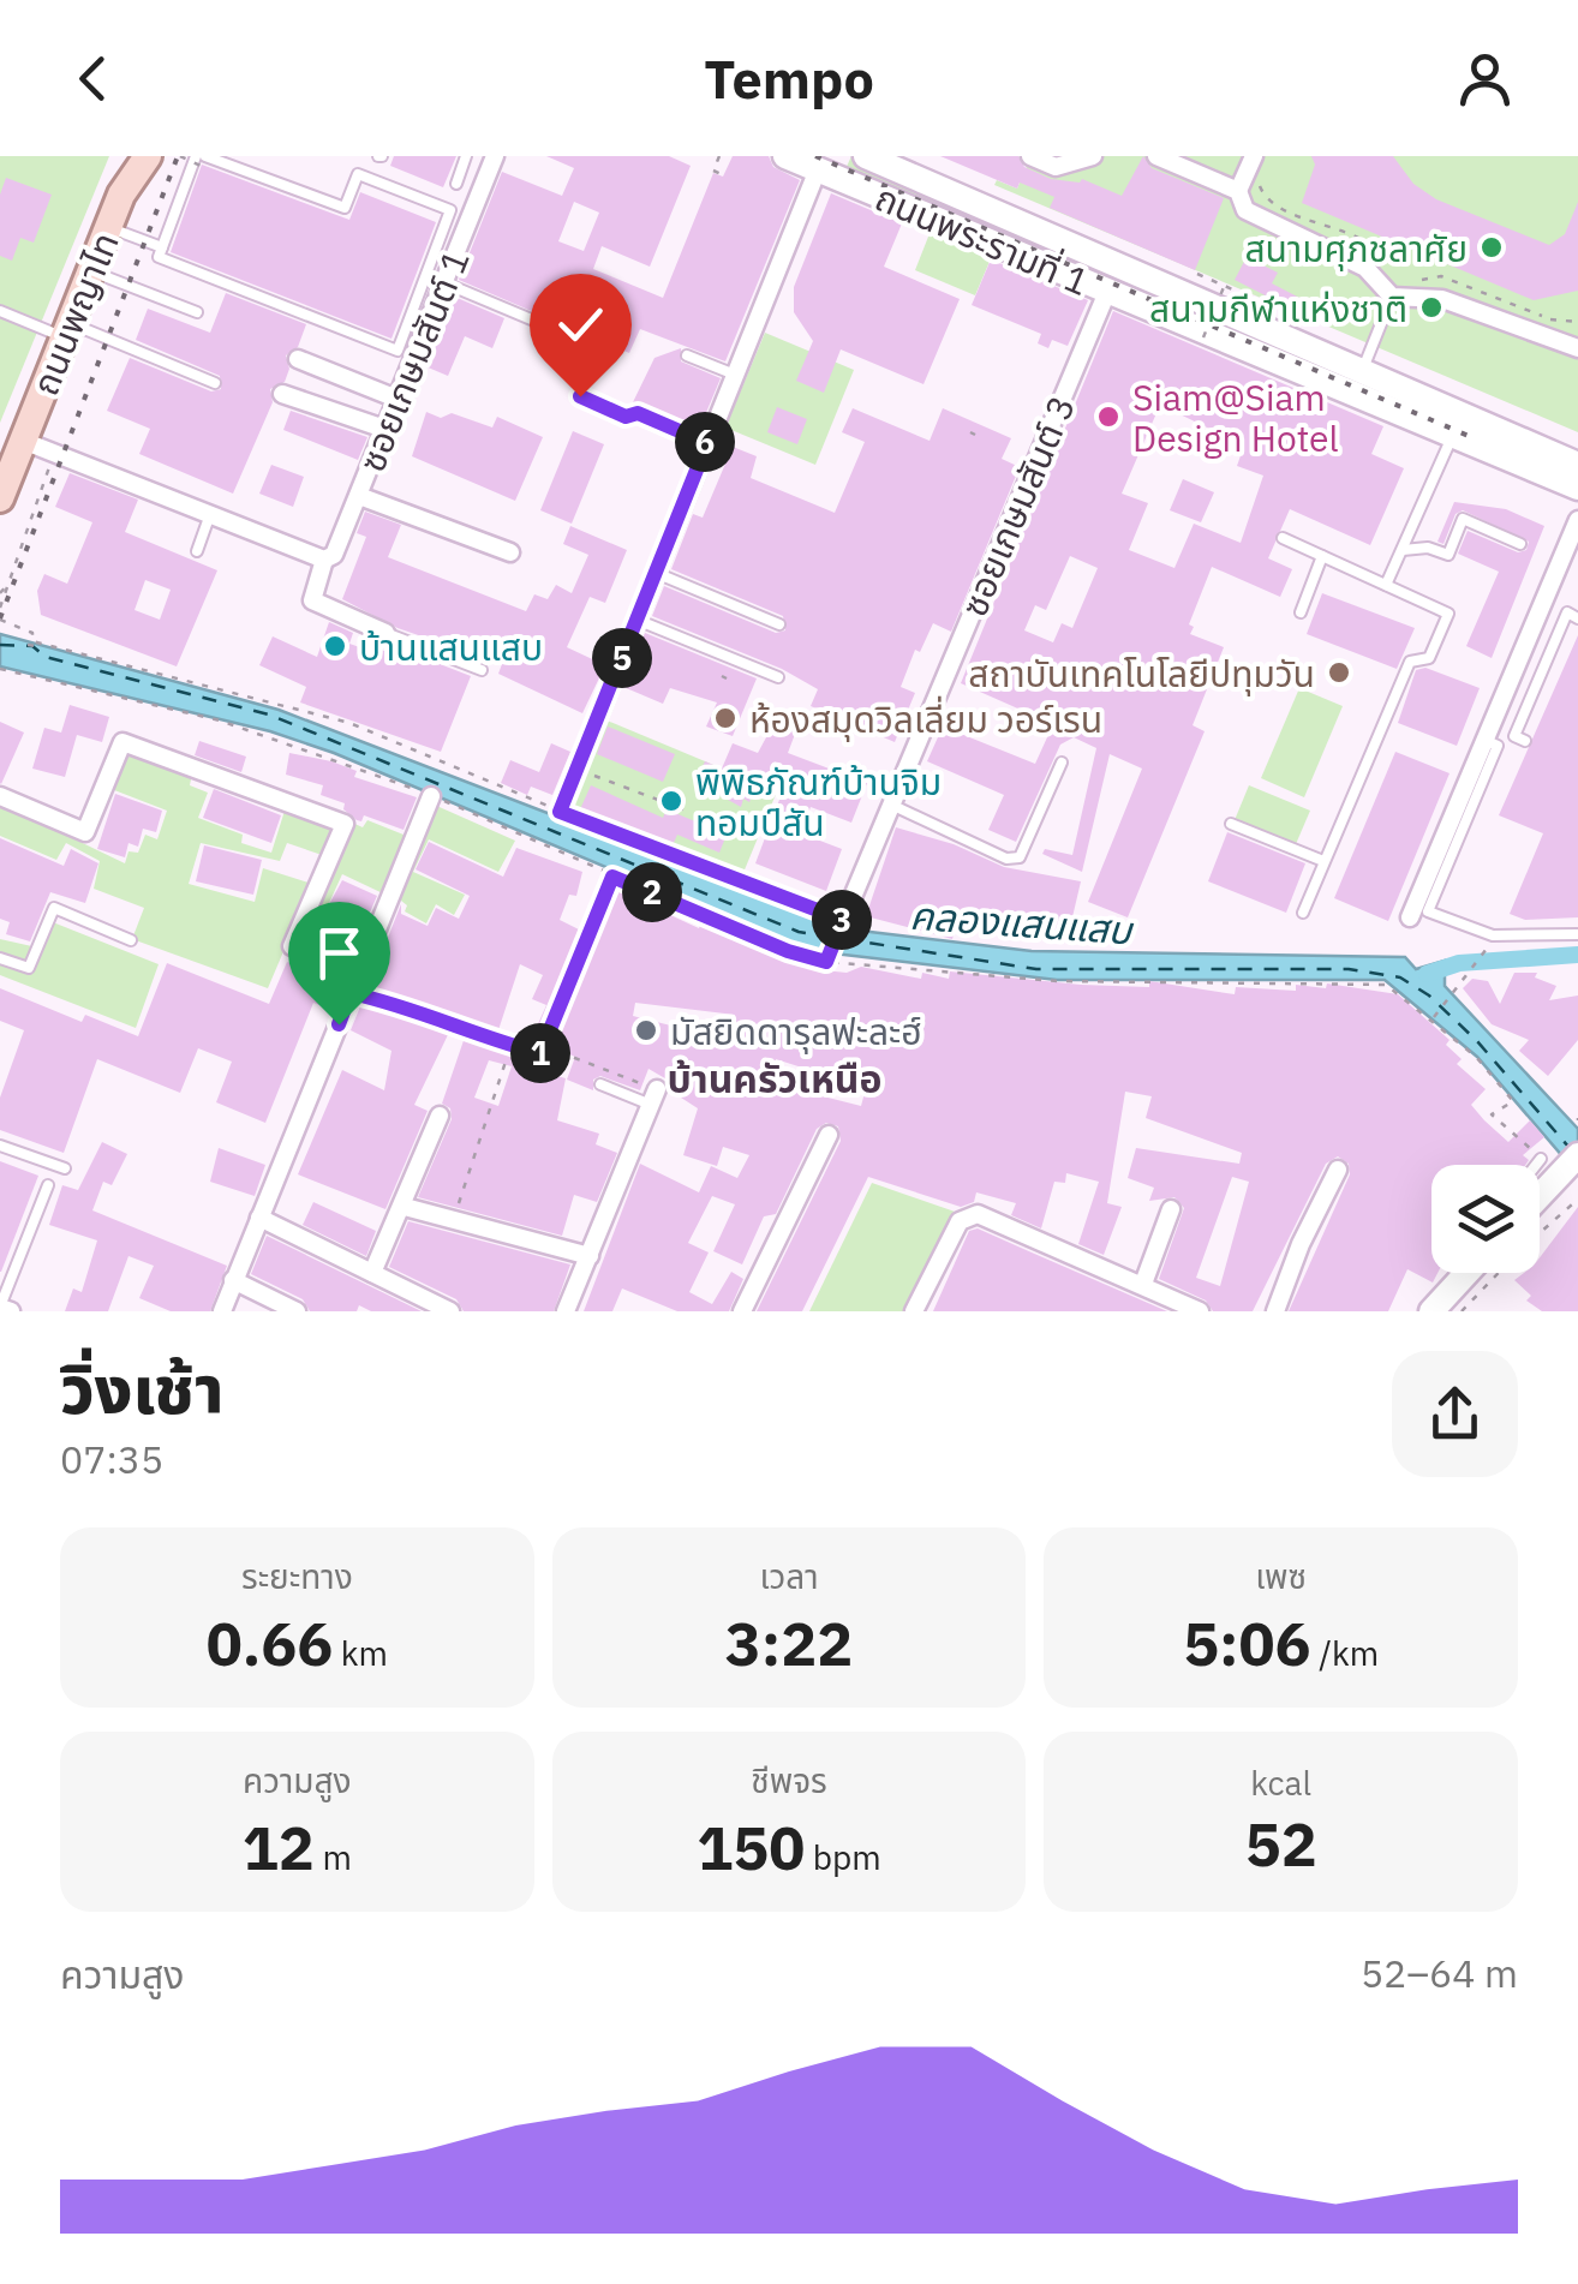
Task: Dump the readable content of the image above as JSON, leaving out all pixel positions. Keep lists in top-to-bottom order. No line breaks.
{"streets":{"main road":["ถนนพระรามที่ 1","ถนนพญาไท"],"street":["ซอยเกษมสันต์ 1","ซอยเกษมสันต์ 3"]},"crossings":[["ถนนพระรามที่ 1","ซอยเกษมสันต์ 3"]],"districts":["บ้านครัวเหนือ"],"water":["คลองแสนแสบ"],"places":["สนามศุภชลาศัย","สนามกีฬาแห่งชาติ","Siam@Siam Design Hotel","บ้านแสนแสบ","สถาบันเทคโนโลยีปทุมวัน","ห้องสมุดวิลเลี่ยม วอร์เรน","พิพิธภัณฑ์บ้านจิม ทอมป์สัน","มัสยิดดารุลฟะละฮ์"],"page":{"header":"Tempo","pins":["6","5","2","3","1"],"heading":["วิ่งเช้า","07:35"],"stats":[["ระยะทาง","0.66 km"],["เวลา","3:22"],["เพซ","5:06 /km"],["ความสูง","12 m"],["ชีพจร","150 bpm"],["kcal","52"]],"chart":["ความสูง","52–64 m"]}}
